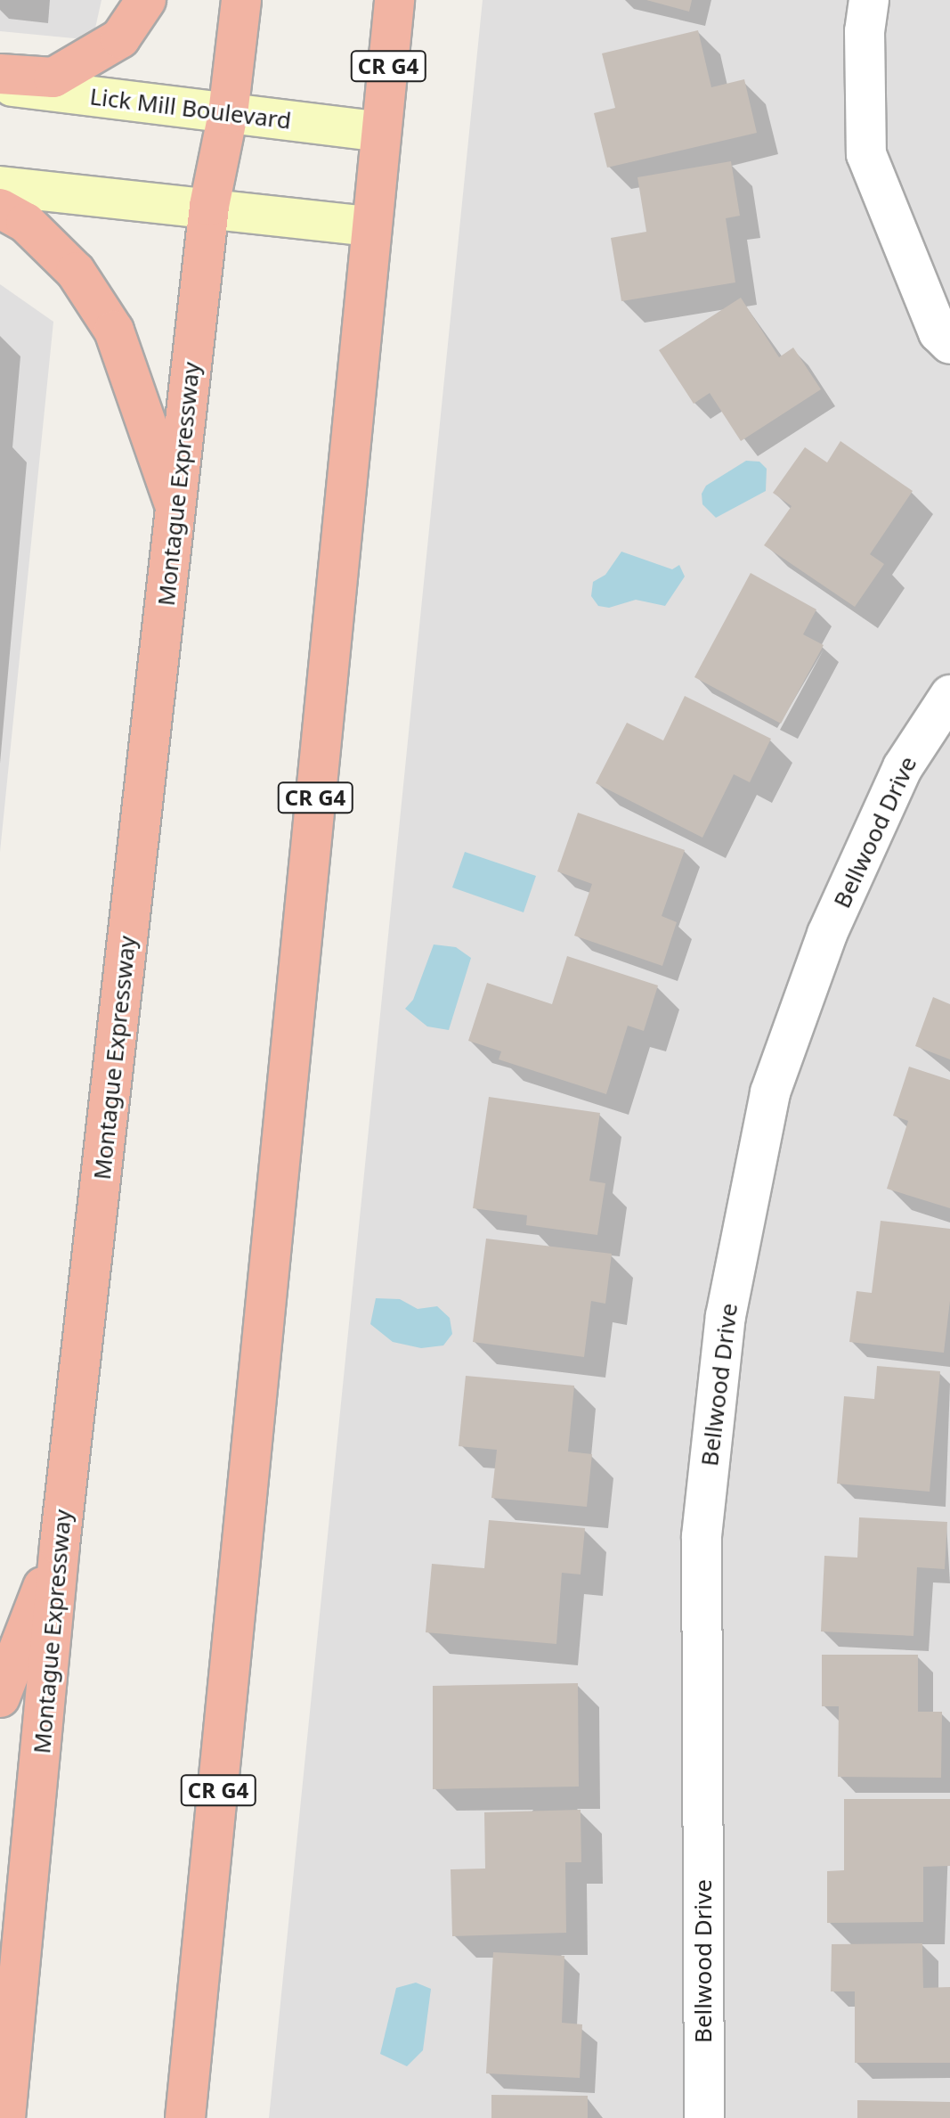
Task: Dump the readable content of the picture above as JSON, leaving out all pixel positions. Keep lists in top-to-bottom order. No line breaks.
{"streets":{"highway":["CR G4","Montague Expressway"],"main road":["Lick Mill Boulevard"],"street":["Bellwood Drive"]},"crossings":[["CR G4","Lick Mill Boulevard"],["Lick Mill Boulevard","Montague Expressway"]]}
